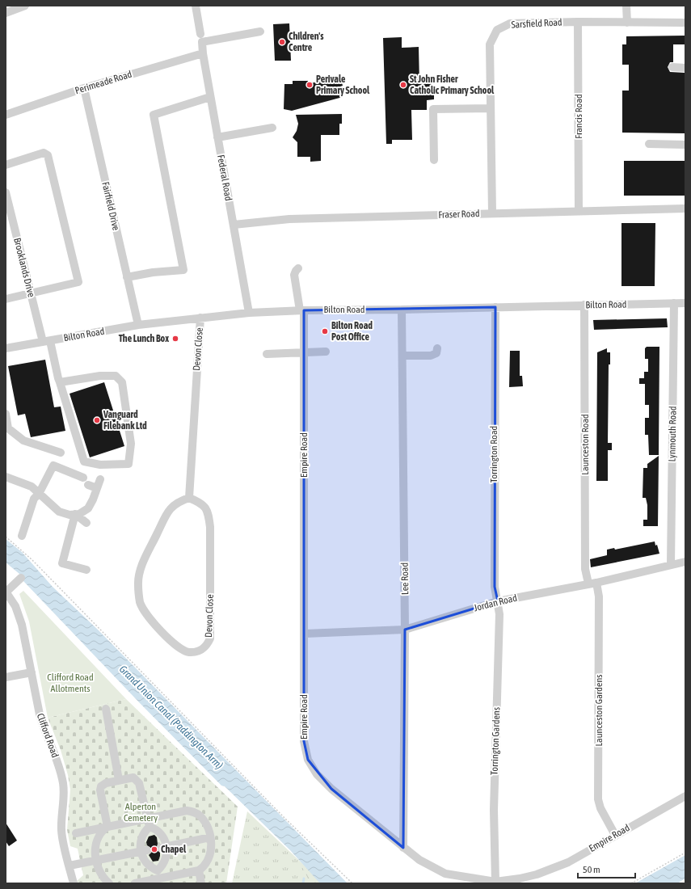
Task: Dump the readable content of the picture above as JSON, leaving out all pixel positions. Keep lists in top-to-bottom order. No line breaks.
{"streets":{"street":["Sarsfield Road","Perimeade Road","Francis Road","Federal Road","Fairfield Drive","Fraser Road","Brooklands Drive","Bilton Road","Devon Close","Lynmouth Road","Launceston Road","Torrington Road","Empire Road","Lee Road","Jordan Road","Launceston Gardens","Clifford Road","Torrington Gardens"]},"crossings":[["Sarsfield Road","Francis Road"],["Sarsfield Road","Fraser Road"],["Perimeade Road","Federal Road"],["Perimeade Road","Fairfield Drive"],["Francis Road","Fraser Road"],["Federal Road","Fraser Road"],["Federal Road","Bilton Road"],["Fairfield Drive","Bilton Road"],["Brooklands Drive","Bilton Road"],["Bilton Road","Devon Close"],["Bilton Road","Lynmouth Road"],["Bilton Road","Launceston Road"],["Bilton Road","Torrington Road"],["Bilton Road","Empire Road"],["Bilton Road","Lee Road"],["Lynmouth Road","Jordan Road"],["Launceston Road","Jordan Road"],["Launceston Road","Launceston Gardens"],["Torrington Road","Jordan Road"],["Torrington Road","Torrington Gardens"],["Empire Road","Lee Road"],["Empire Road","Jordan Road"],["Empire Road","Launceston Gardens"],["Empire Road","Torrington Gardens"],["Lee Road","Jordan Road"],["Jordan Road","Launceston Gardens"],["Jordan Road","Torrington Gardens"]],"water":["Grand Union Canal (Paddington Arm)"],"parks":["Clifford Road Allotments","Alperton Cemetery"],"places":["Children's Centre","Perivale Primary School","St John Fisher Catholic Primary School","Bilton Road Post Office","The Lunch Box","Vanguard Filebank Ltd","Chapel"],"scale_bar":"50 m"}
